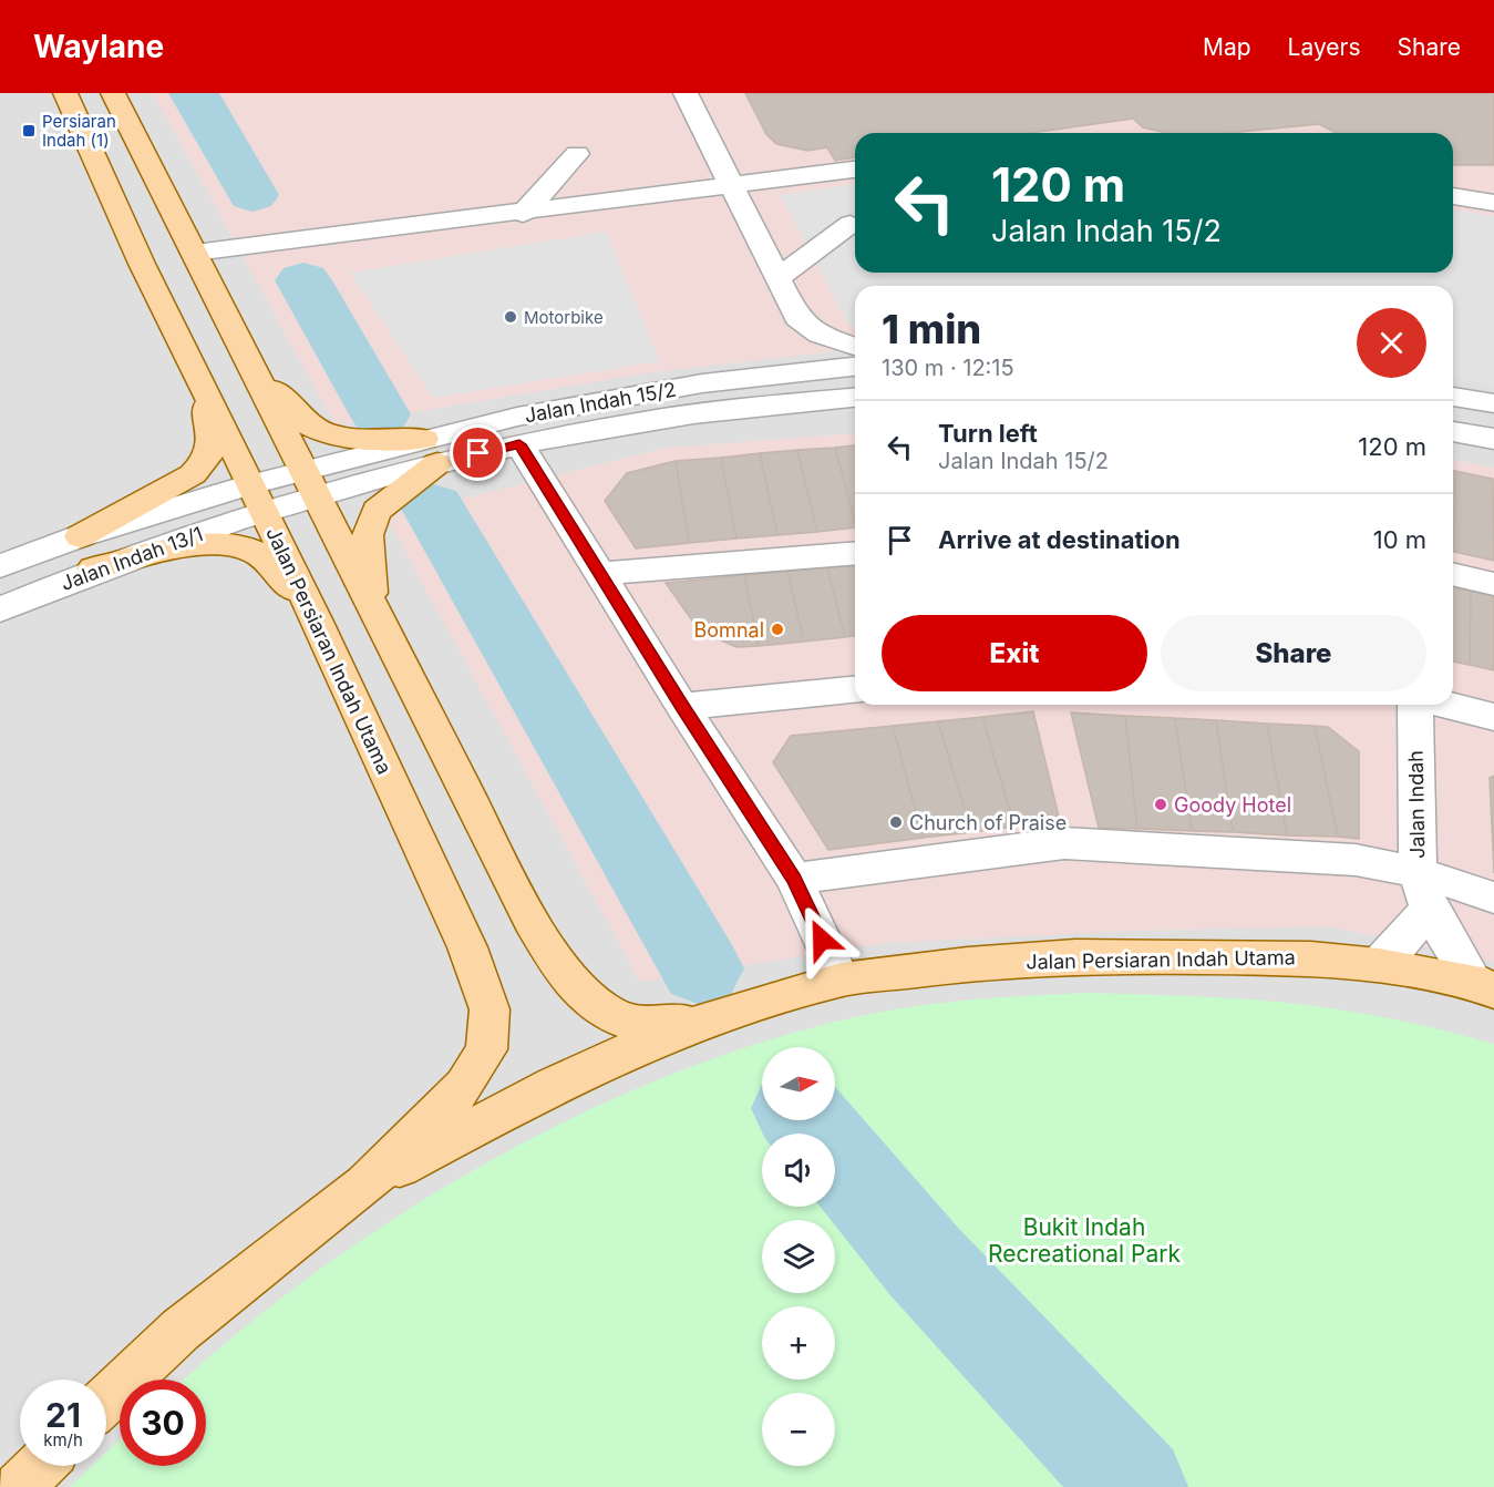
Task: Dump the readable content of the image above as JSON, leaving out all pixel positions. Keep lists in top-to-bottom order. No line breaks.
{"streets":{"main road":["Jalan Persiaran Indah Utama"],"street":["Jalan Indah 15/2","Jalan Indah 13/1","Jalan Indah"]},"crossings":[["Jalan Indah 15/2","Jalan Indah 13/1"],["Jalan Indah 15/2","Jalan Persiaran Indah Utama"],["Jalan Indah 13/1","Jalan Persiaran Indah Utama"],["Jalan Persiaran Indah Utama","Jalan Indah"]],"parks":["Bukit Indah Recreational Park"],"places":{"transit":["Persiaran Indah (1)"],"other":["Motorbike","Bomnal","Goody Hotel","Church of Praise"]},"north":"right","page":{"header":"Waylane","nav":["Map","Layers","Share"],"turn":["120 m","Jalan Indah 15/2"],"heading":["1 min","130 m · 12:15"],"list":[{"name":"Turn left","note":"Jalan Indah 15/2","value":"120 m"},{"name":"Arrive at destination","value":"10 m"}],"buttons":["Exit","Share"],"map_buttons":["+","−"],"speed":"21 km/h","limit":"30"}}
